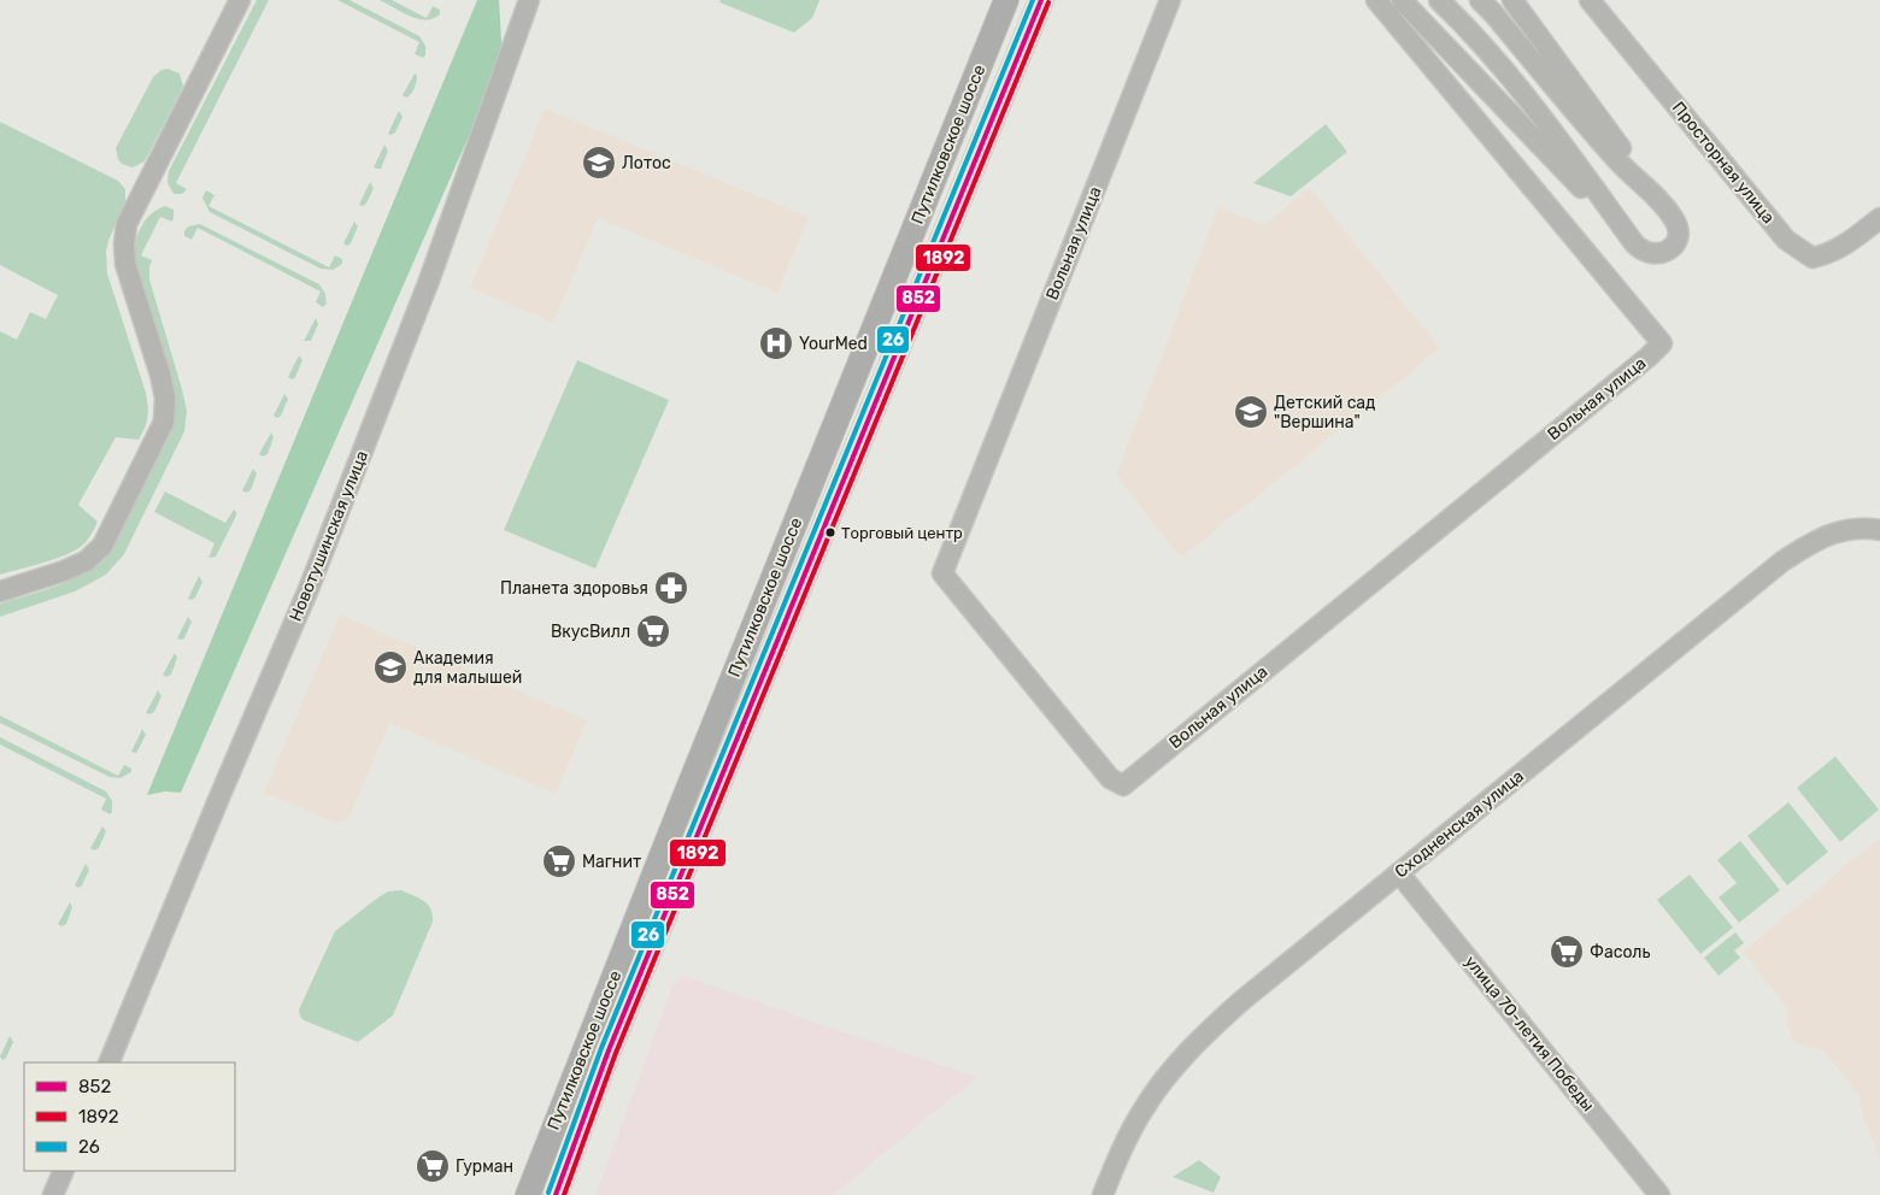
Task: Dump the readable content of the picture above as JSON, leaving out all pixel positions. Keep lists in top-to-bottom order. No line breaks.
{"streets":{"main road":["Путилковское шоссе"],"street":["Просторная улица","Вольная улица","Новотушинская улица","Сходненская улица","улица 70-летия Победы"]},"crossings":[["Сходненская улица","улица 70-летия Победы"]],"places":{"school or university":["Лотос","Детский сад \"Вершина\"","Академия для малышей"],"hospital":["YourMed"],"other":["Торговый центр"],"pharmacy":["Планета здоровья"],"supermarket":["ВкусВилл","Магнит","Фасоль","Гурман"]},"lines":["transit line 852","transit line 26","transit line 1892"],"legend":["852","1892","26"]}
